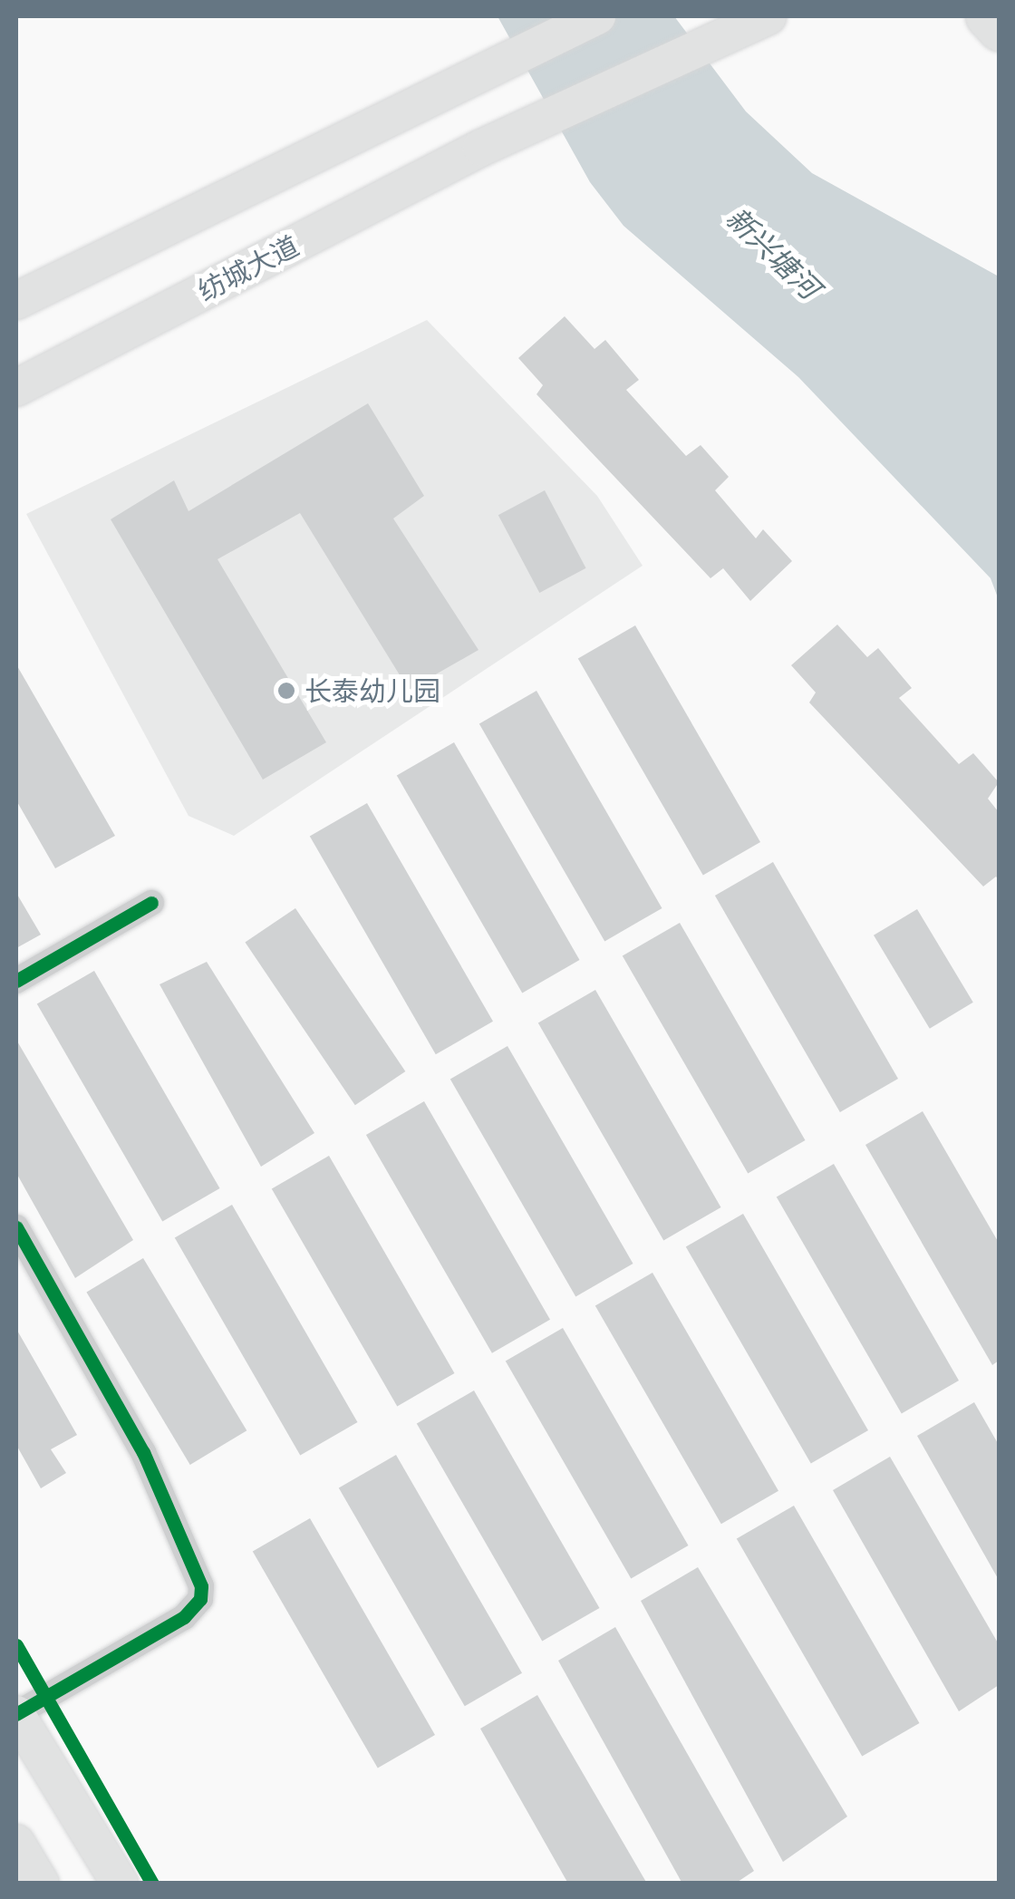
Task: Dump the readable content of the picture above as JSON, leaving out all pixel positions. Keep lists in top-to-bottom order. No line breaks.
{"streets":{"main road":["纺城大道"]},"water":["新兴塘河"],"places":["长泰幼儿园"]}
